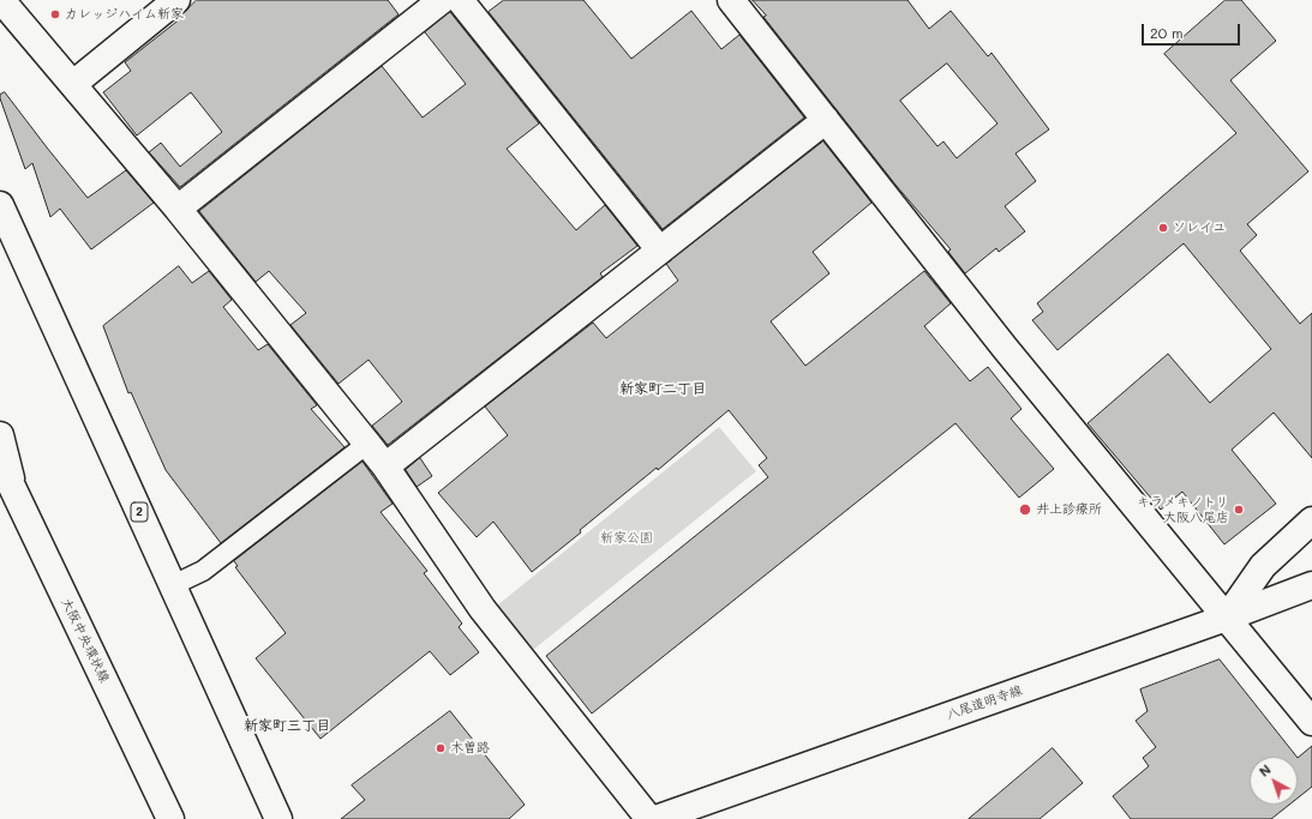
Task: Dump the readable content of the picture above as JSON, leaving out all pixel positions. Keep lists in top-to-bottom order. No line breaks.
{"streets":{"street":["2","大阪中央環状線","八尾道明寺線"]},"districts":["新家町二丁目","新家町三丁目"],"parks":["新家公園"],"places":["カレッジハイム新家","ソレイユ","井上診療所","キラメキノトリ 大阪八尾店","木曽路"],"scale_bar":"20 m","north":"top left"}
